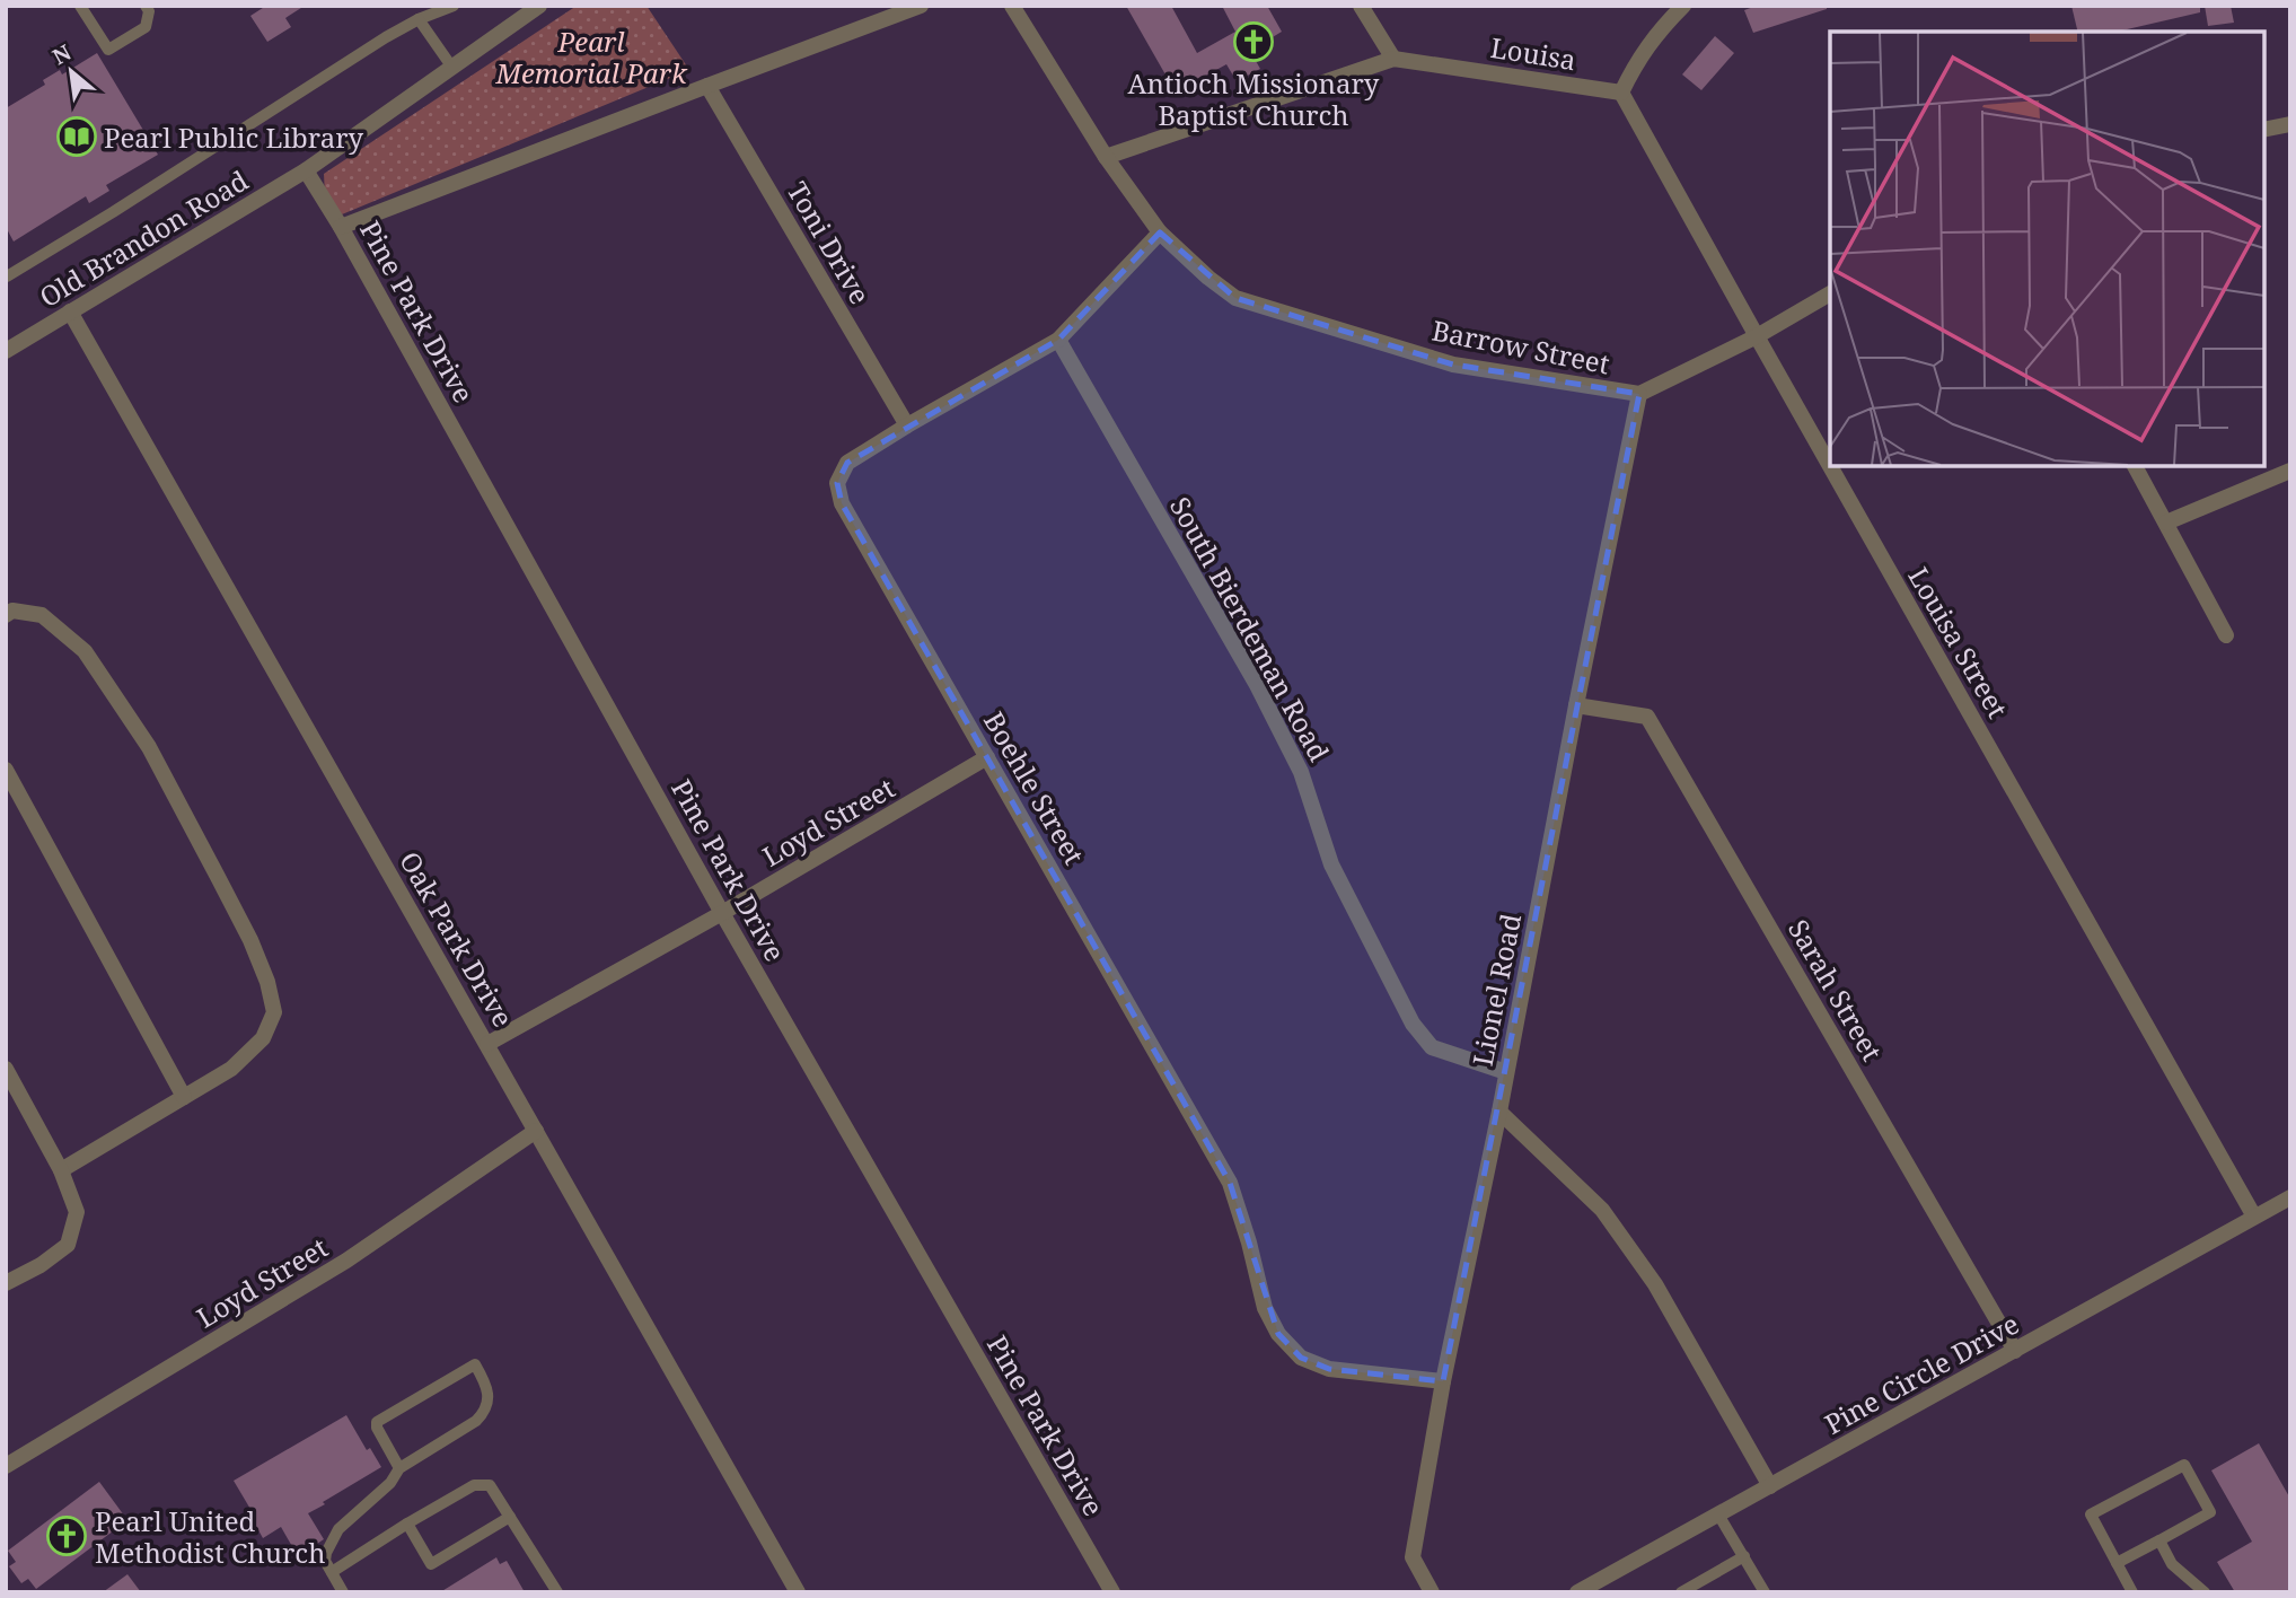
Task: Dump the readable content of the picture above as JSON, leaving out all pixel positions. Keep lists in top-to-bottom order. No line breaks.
{"streets":{"street":["Louisa","Old Brandon Road","Toni Drive","Pine Park Drive","Barrow Street","South Bierdeman Road","Louisa Street","Boehle Street","Loyd Street","Oak Park Drive","Lionel Road","Sarah Street","Pine Circle Drive"]},"crossings":[["Louisa","Louisa Street"],["Old Brandon Road","Pine Park Drive"],["Old Brandon Road","Oak Park Drive"],["Toni Drive","Boehle Street"],["Pine Park Drive","Loyd Street"],["Barrow Street","Louisa Street"],["Barrow Street","Boehle Street"],["Barrow Street","Lionel Road"],["South Bierdeman Road","Boehle Street"],["South Bierdeman Road","Lionel Road"],["Louisa Street","Pine Circle Drive"],["Boehle Street","Loyd Street"],["Boehle Street","Lionel Road"],["Loyd Street","Oak Park Drive"],["Lionel Road","Sarah Street"],["Sarah Street","Pine Circle Drive"]],"parks":["Pearl Memorial Park"],"places":{"church":["Antioch Missionary Baptist Church","Pearl United Methodist Church"],"library":["Pearl Public Library"]},"north":"top left"}
